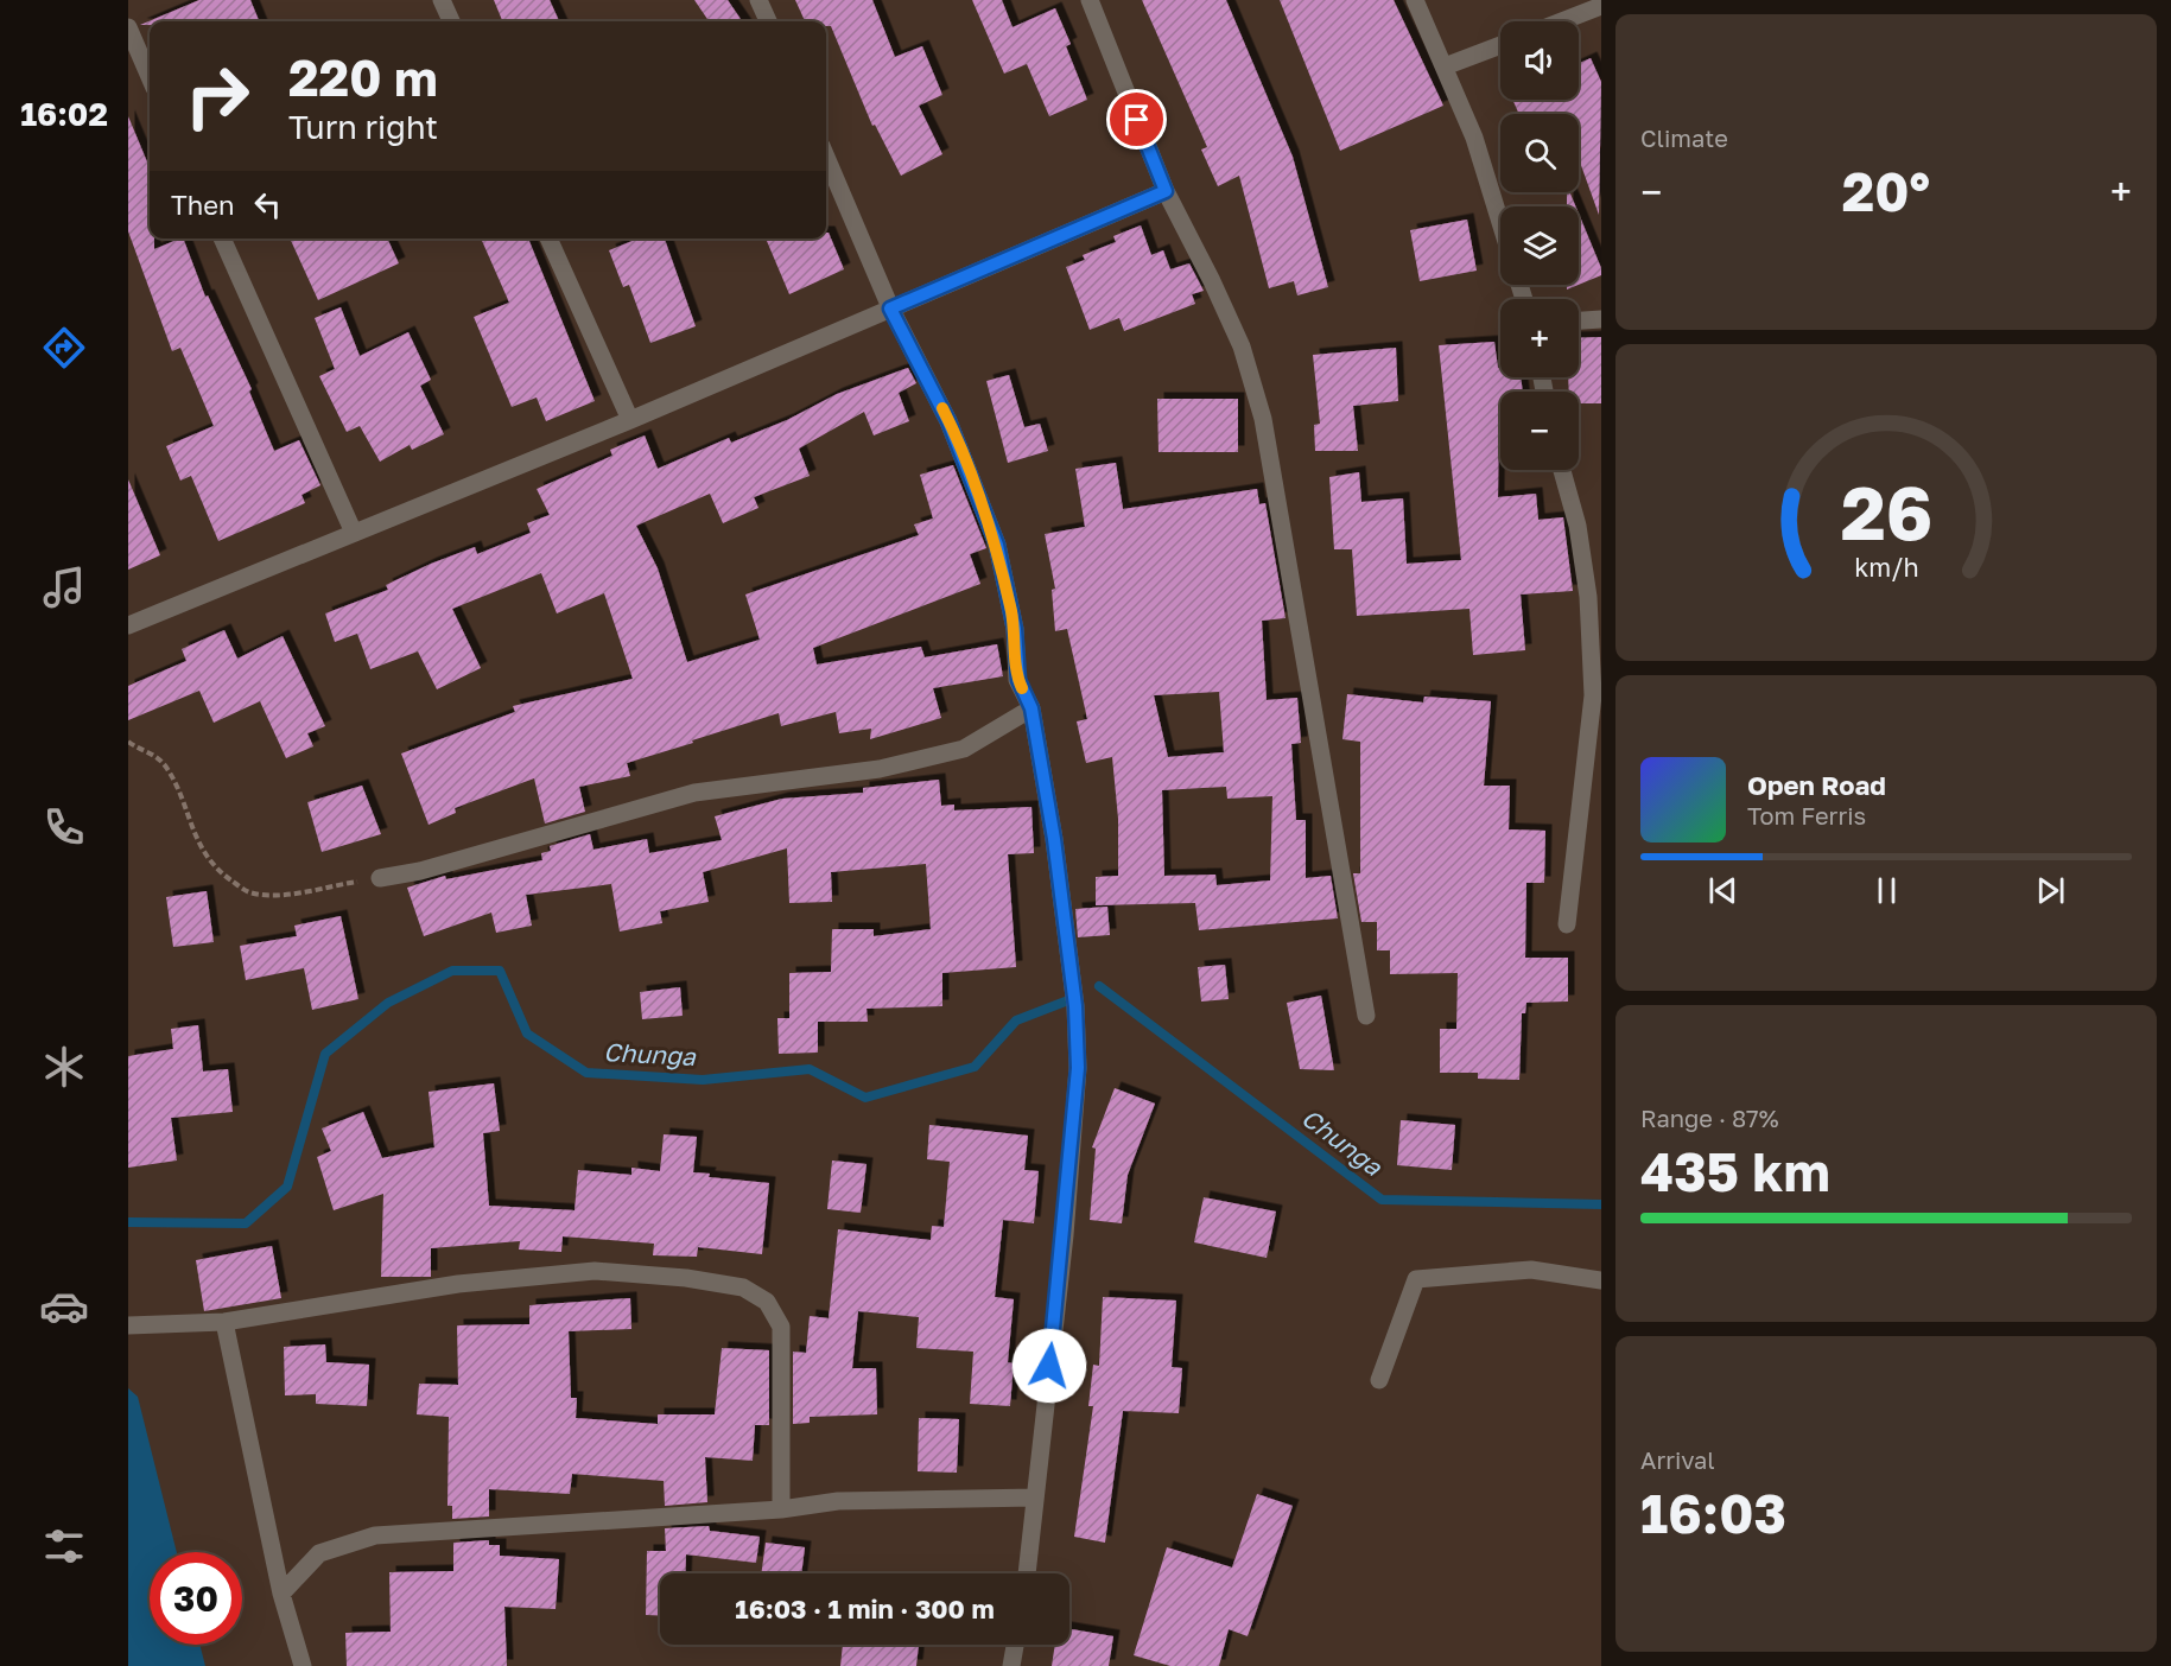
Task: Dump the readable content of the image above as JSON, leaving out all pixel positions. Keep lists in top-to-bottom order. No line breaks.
{"water":["Chunga"],"page":{"tabs":"16:02","tile":["Climate",["Range · 87%","435 km"],["Arrival","16:03"]],"map_buttons":["+","−"],"turn":["220 m","Turn right"],"heat":["−","20°","+"],"then":"Then","song":["Open Road","Tom Ferris"],"limit":"30","trip":"16:03 · 1 min · 300 m","gauge":["26","km/h"]}}
